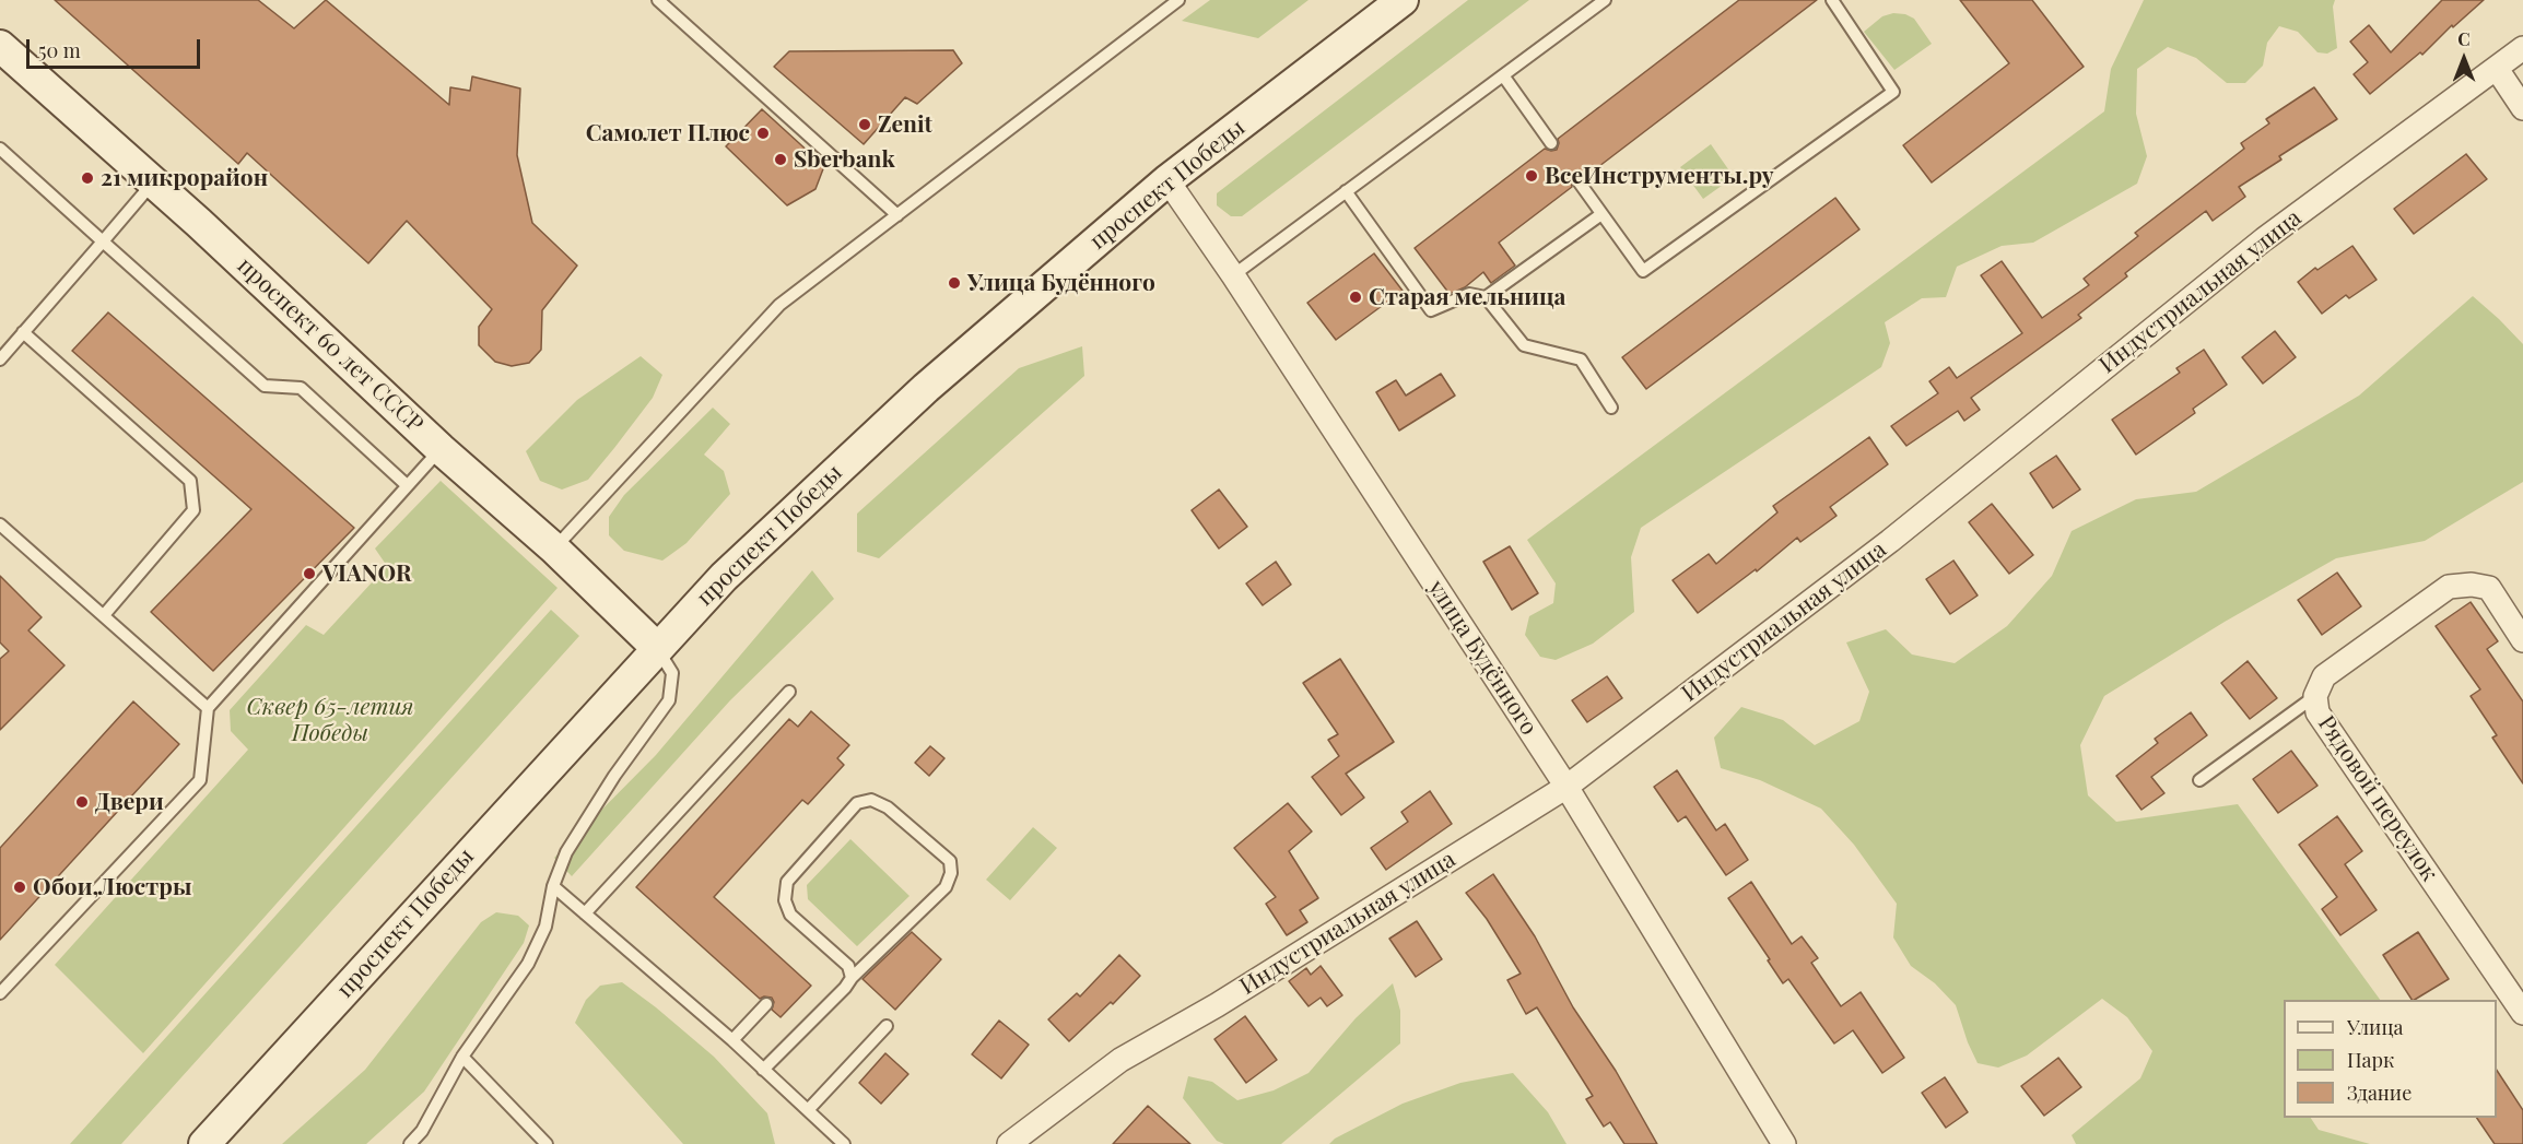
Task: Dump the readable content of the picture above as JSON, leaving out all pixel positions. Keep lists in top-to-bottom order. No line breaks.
{"streets":{"main road":["проспект Победы","проспект 60 лет СССР"],"street":["Индустриальная улица","улица Будённого","Рядовой переулок"]},"crossings":[["проспект Победы","проспект 60 лет СССР"],["проспект Победы","улица Будённого"],["Индустриальная улица","улица Будённого"]],"parks":["Сквер 65-летия Победы"],"places":["Zenit","Самолет Плюс","Sberbank","ВсеИнструменты.ру","21 микрорайон","Улица Будённого","Старая мельница","VIANOR","Двери","Обои,Люстры"],"legend":["Улица","Парк","Здание"],"scale_bar":"50 m","north":"top"}
